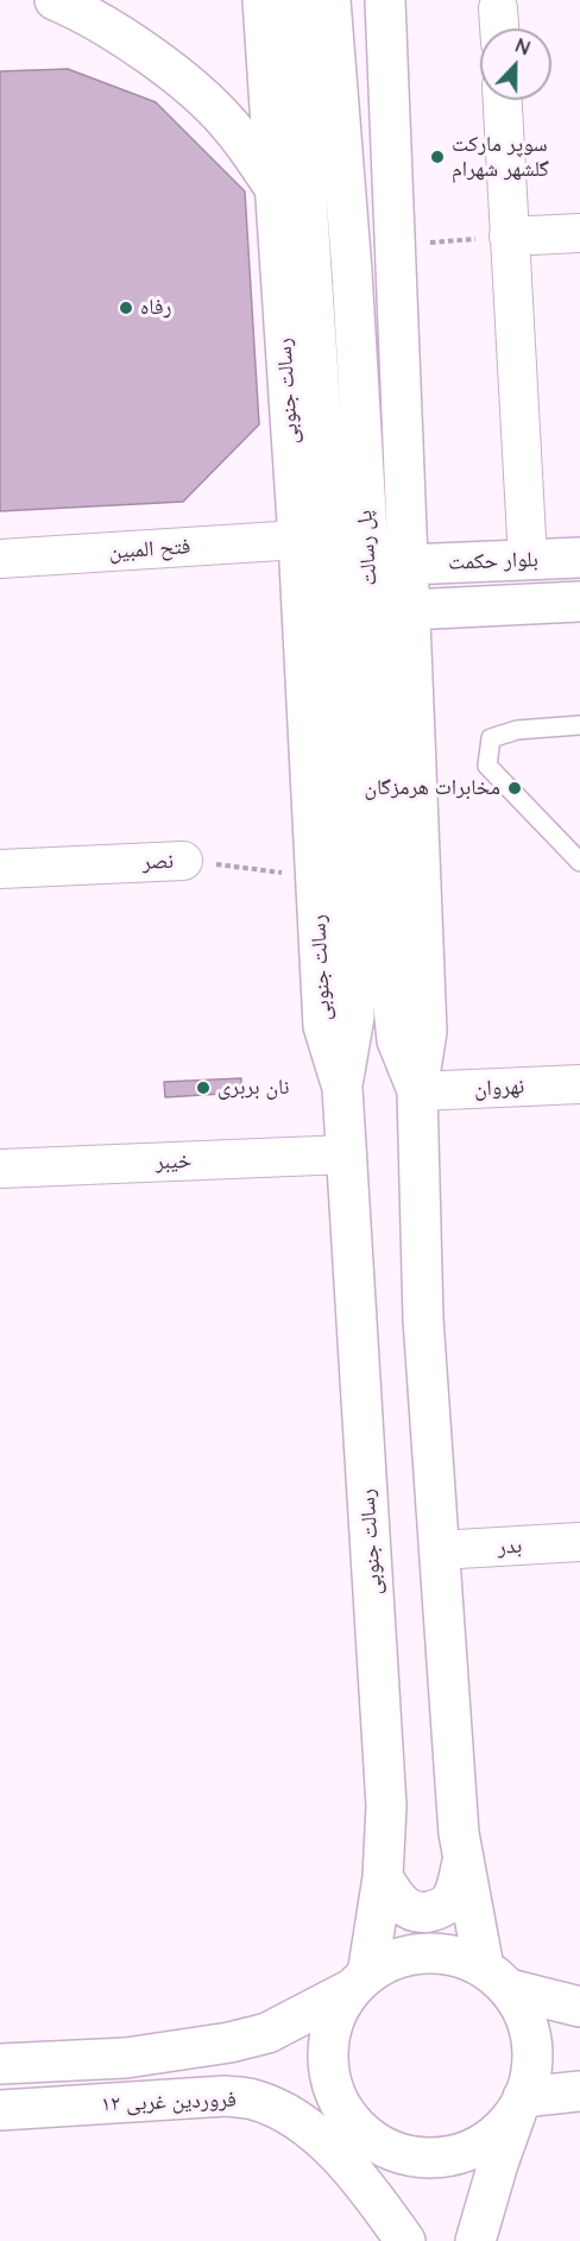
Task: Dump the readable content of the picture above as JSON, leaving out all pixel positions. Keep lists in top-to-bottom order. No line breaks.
{"streets":{"main road":["رسالت جنوبی","پل رسالت","بلوار حکمت","۱۲ فروردین غربی"],"street":["فتح المبین","نصر","نهروان","خیبر","بدر"]},"crossings":[["رسالت جنوبی","پل رسالت"],["رسالت جنوبی","فتح المبین"],["رسالت جنوبی","نصر"],["رسالت جنوبی","خیبر"],["پل رسالت","نهروان"]],"places":["سوپر مارکت گلشهر شهرام","رفاه","مخابرات هرمزگان","نان بربری"],"north":"top"}
